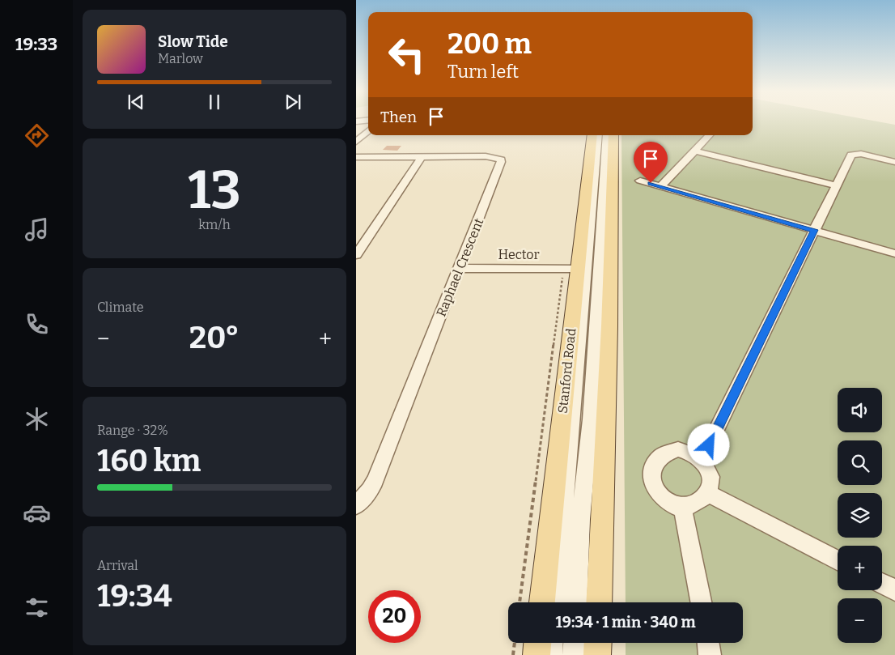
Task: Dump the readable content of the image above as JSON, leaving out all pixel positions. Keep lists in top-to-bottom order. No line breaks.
{"streets":{"main road":["Stanford Road"],"street":["Hector","Raphael Crescent"]},"crossings":[["Hector","Raphael Crescent"],["Hector","Stanford Road"]],"page":{"tabs":"19:33","turn":["200 m","Turn left"],"song":["Slow Tide","Marlow"],"then":"Then","tile":[["13","km/h"],"Climate",["Range · 32%","160 km"],["Arrival","19:34"]],"heat":["−","20°","+"],"map_buttons":["+","−"],"limit":"20","trip":"19:34 · 1 min · 340 m"}}
